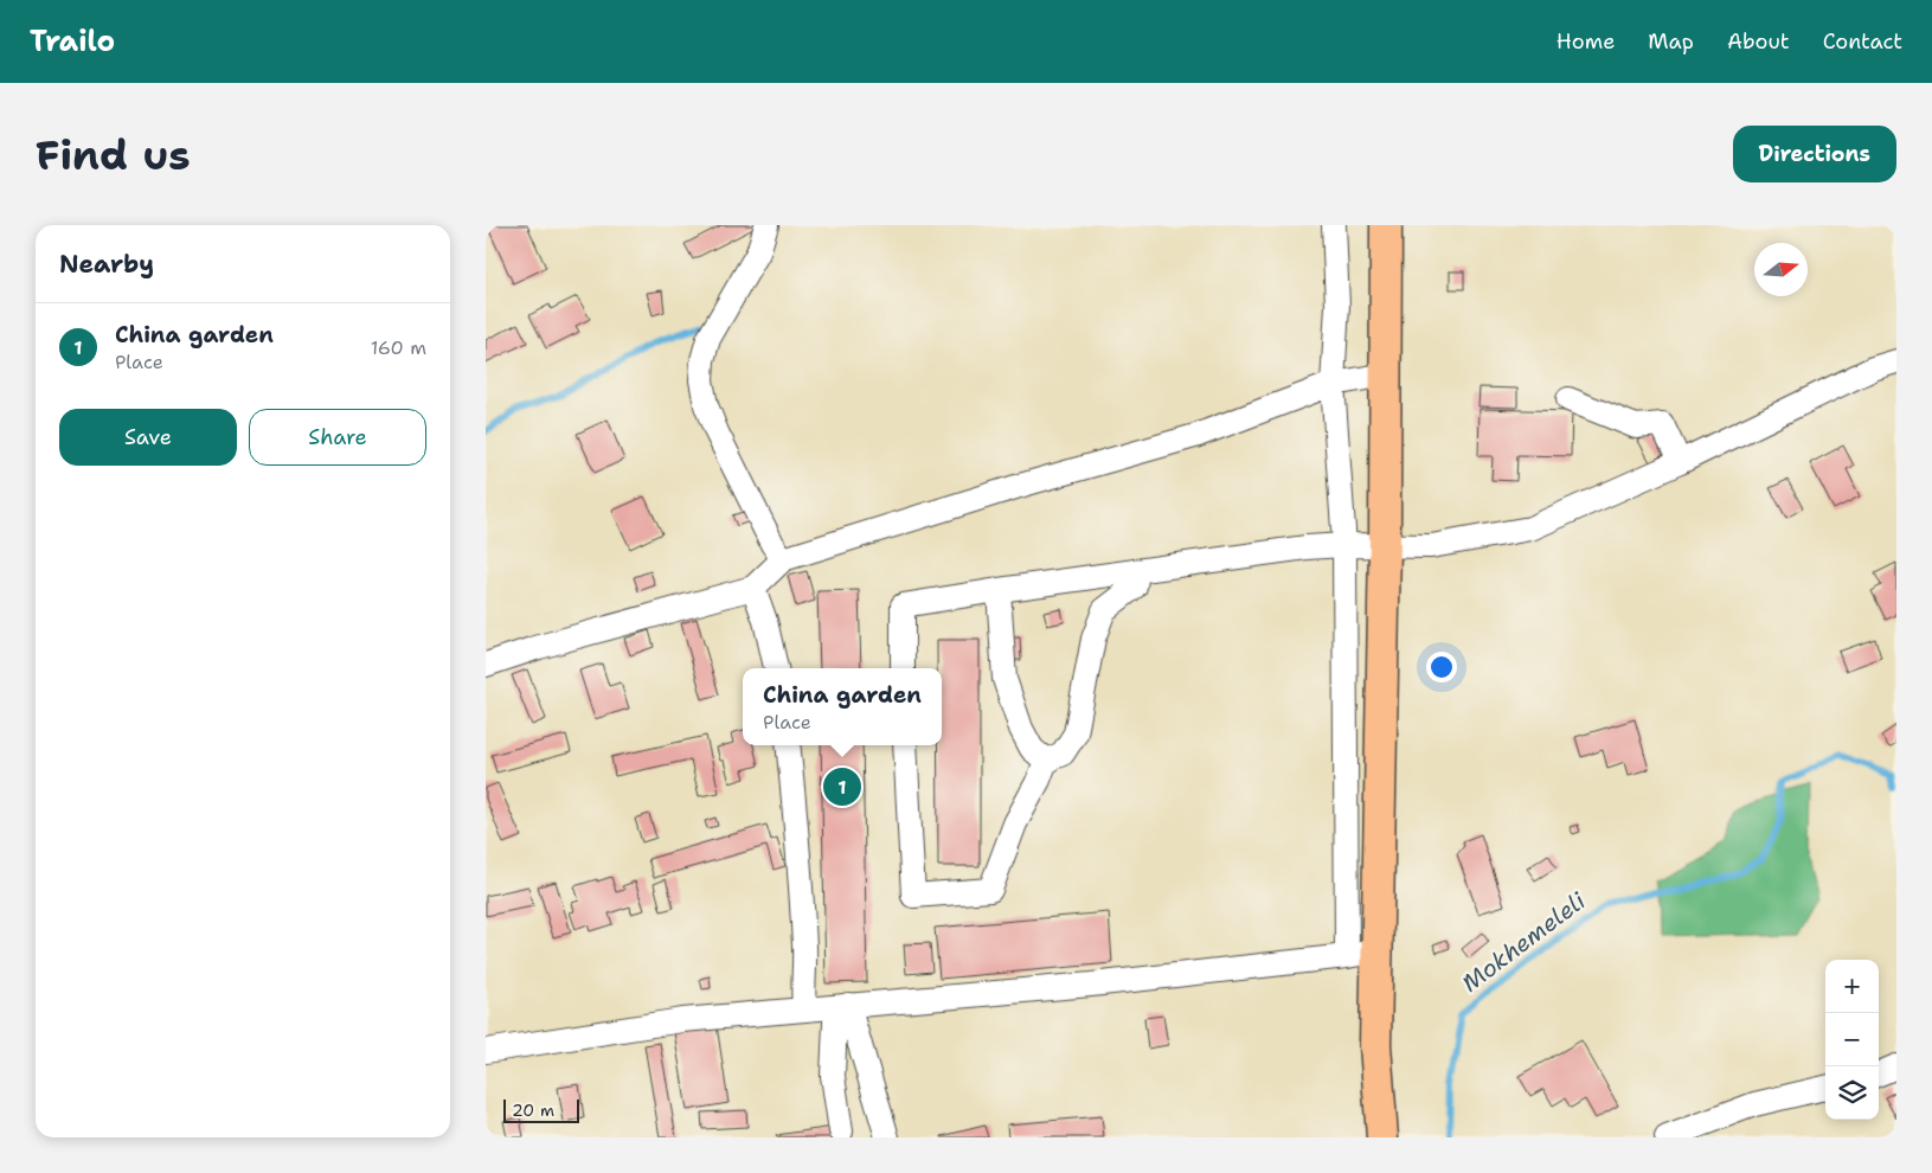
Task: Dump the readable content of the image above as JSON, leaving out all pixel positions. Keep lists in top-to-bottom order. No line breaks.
{"water":["Mokhemeleli"],"scale_bar":"20 m","north":"right","page":{"header":"Trailo","nav":["Home","Map","About","Contact"],"buttons":["Directions",["Save","Share"]],"title":"Find us","heading":"Nearby","list":[{"mark":"1","name":"China garden","note":"Place","value":"160 m"}],"popup":["China garden","Place"],"pins":"1","map_buttons":["+","−"],"scale":"20 m"}}
